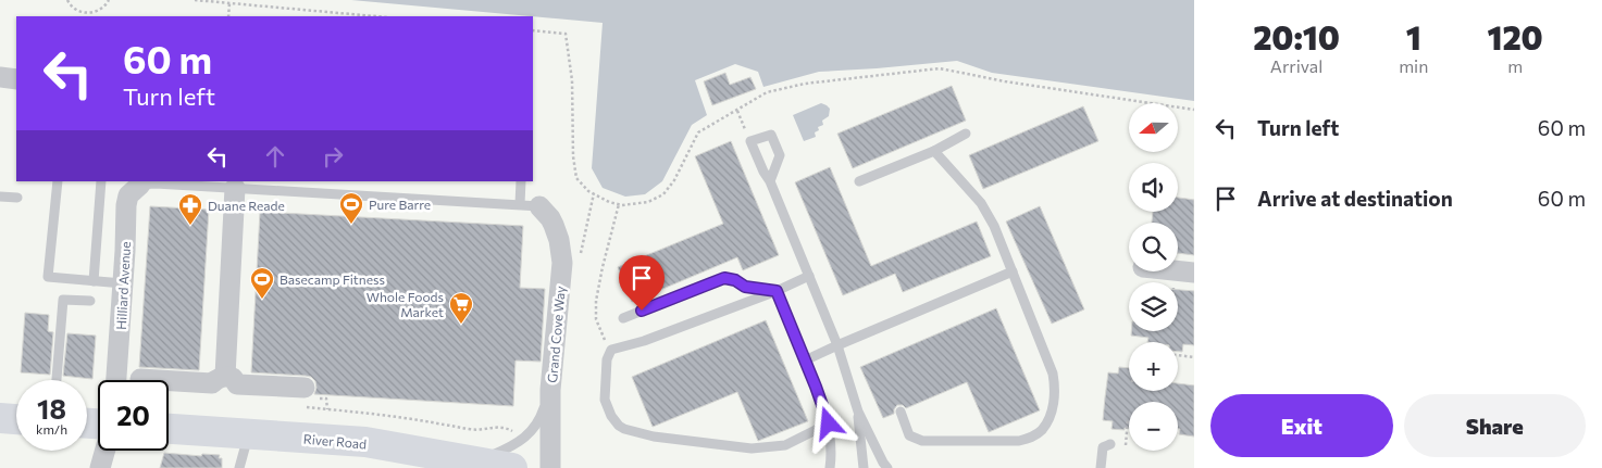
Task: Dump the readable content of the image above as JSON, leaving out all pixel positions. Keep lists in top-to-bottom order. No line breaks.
{"streets":{"main road":["River Road"],"street":["Hilliard Avenue","Grand Cove Way"]},"places":{"sports":["Pure Barre","Basecamp Fitness"],"pharmacy":["Duane Reade"],"supermarket":["Whole Foods Market"]},"north":"left","page":{"eta":["20:10","Arrival","1","min","120","m"],"turn":["60 m","Turn left"],"list":[{"name":"Turn left","value":"60 m"},{"name":"Arrive at destination","value":"60 m"}],"map_buttons":["+","−"],"speed":"18 km/h","limit":"20","buttons":["Exit","Share"]}}
